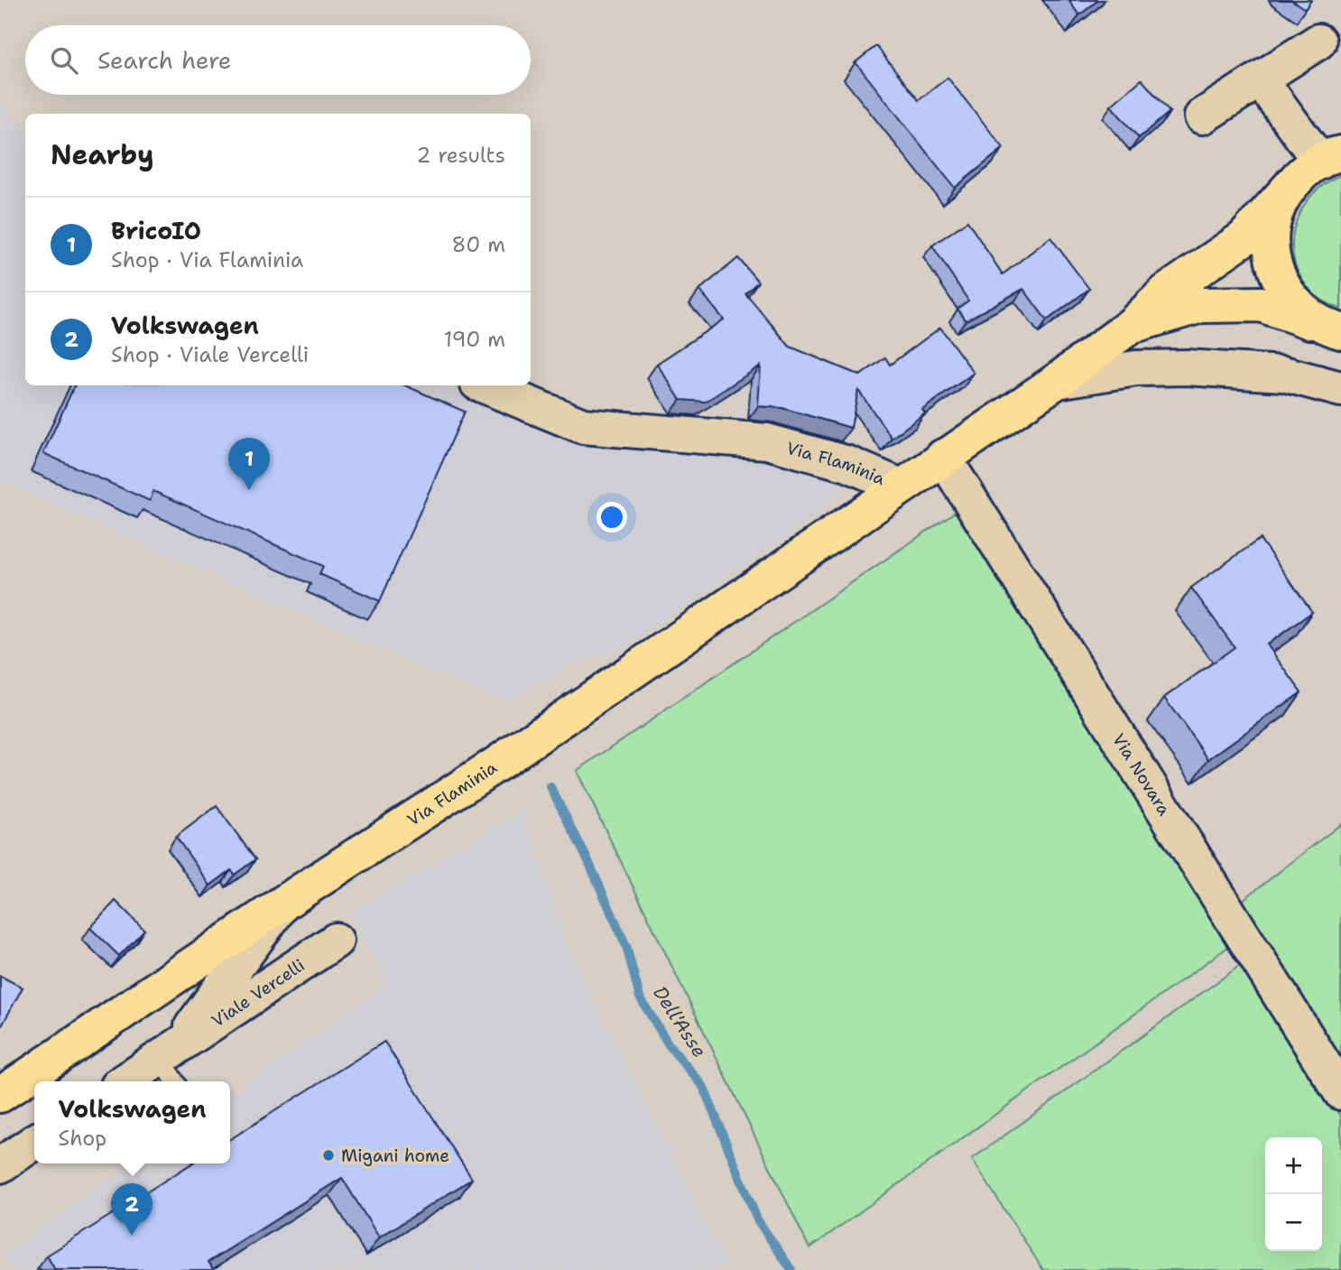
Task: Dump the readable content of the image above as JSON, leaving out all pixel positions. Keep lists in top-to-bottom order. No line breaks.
{"streets":{"main road":["Via Flaminia"],"street":["Via Novara","Viale Vercelli"]},"crossings":[["Via Flaminia","Via Novara"],["Via Flaminia","Viale Vercelli"]],"water":["Dell'Asse"],"places":["Migani home"],"page":{"search":"Search here","heading":["Nearby","2 results"],"list":[{"mark":"1","name":"BricoIO","note":"Shop · Via Flaminia","value":"80 m"},{"mark":"2","name":"Volkswagen","note":"Shop · Viale Vercelli","value":"190 m"}],"pins":["1","2"],"popup":["Volkswagen","Shop"],"map_buttons":["+","−"]}}
